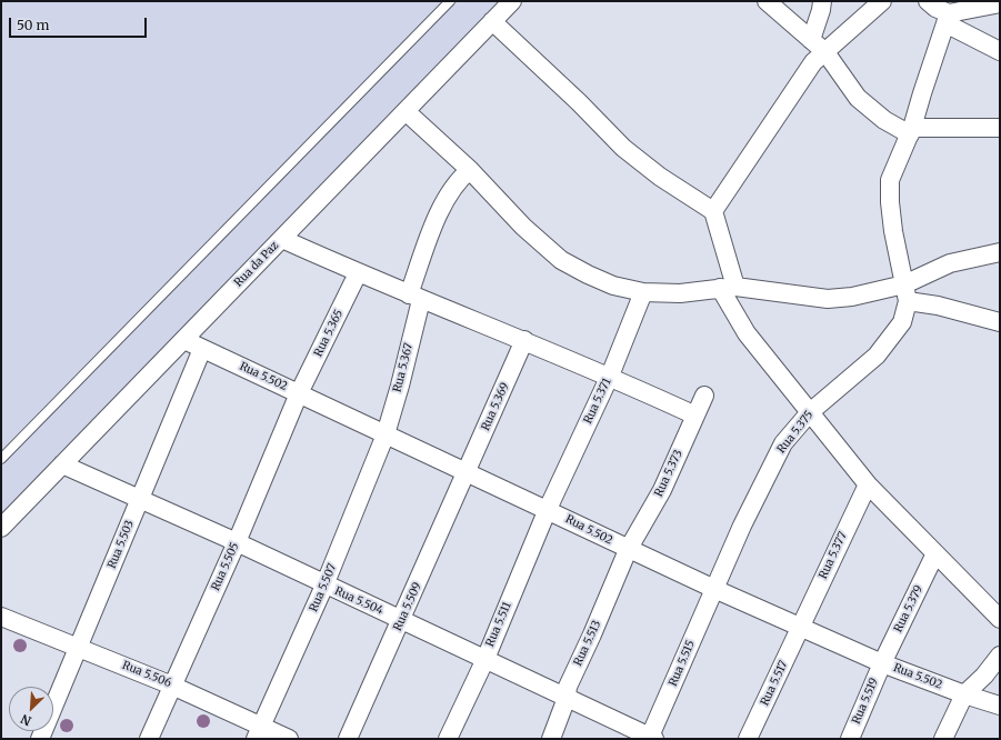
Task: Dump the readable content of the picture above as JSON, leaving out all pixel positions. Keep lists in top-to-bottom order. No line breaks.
{"streets":{"street":["Rua da Paz","Rua 5.365","Rua 5.367","Rua 5.502","Rua 5.371","Rua 5.369","Rua 5.375","Rua 5.373","Rua 5.503","Rua 5.377","Rua 5.505","Rua 5.507","Rua 5.504","Rua 5.509","Rua 5.379","Rua 5.511","Rua 5.513","Rua 5.515","Rua 5.506","Rua 5.517","Rua 5.519"]},"crossings":[["Rua da Paz","Rua 5.502"],["Rua da Paz","Rua 5.504"],["Rua 5.365","Rua 5.502"],["Rua 5.365","Rua 5.505"],["Rua 5.367","Rua 5.502"],["Rua 5.367","Rua 5.507"],["Rua 5.502","Rua 5.371"],["Rua 5.502","Rua 5.369"],["Rua 5.502","Rua 5.375"],["Rua 5.502","Rua 5.373"],["Rua 5.502","Rua 5.503"],["Rua 5.502","Rua 5.377"],["Rua 5.502","Rua 5.505"],["Rua 5.502","Rua 5.507"],["Rua 5.502","Rua 5.509"],["Rua 5.502","Rua 5.379"],["Rua 5.502","Rua 5.511"],["Rua 5.502","Rua 5.513"],["Rua 5.502","Rua 5.515"],["Rua 5.502","Rua 5.517"],["Rua 5.502","Rua 5.519"],["Rua 5.371","Rua 5.511"],["Rua 5.369","Rua 5.509"],["Rua 5.375","Rua 5.515"],["Rua 5.373","Rua 5.513"],["Rua 5.503","Rua 5.504"],["Rua 5.503","Rua 5.506"],["Rua 5.377","Rua 5.517"],["Rua 5.505","Rua 5.504"],["Rua 5.505","Rua 5.506"],["Rua 5.507","Rua 5.504"],["Rua 5.507","Rua 5.506"],["Rua 5.504","Rua 5.509"],["Rua 5.504","Rua 5.511"],["Rua 5.504","Rua 5.513"],["Rua 5.504","Rua 5.515"],["Rua 5.379","Rua 5.519"]],"scale_bar":"50 m","north":"bottom left"}
